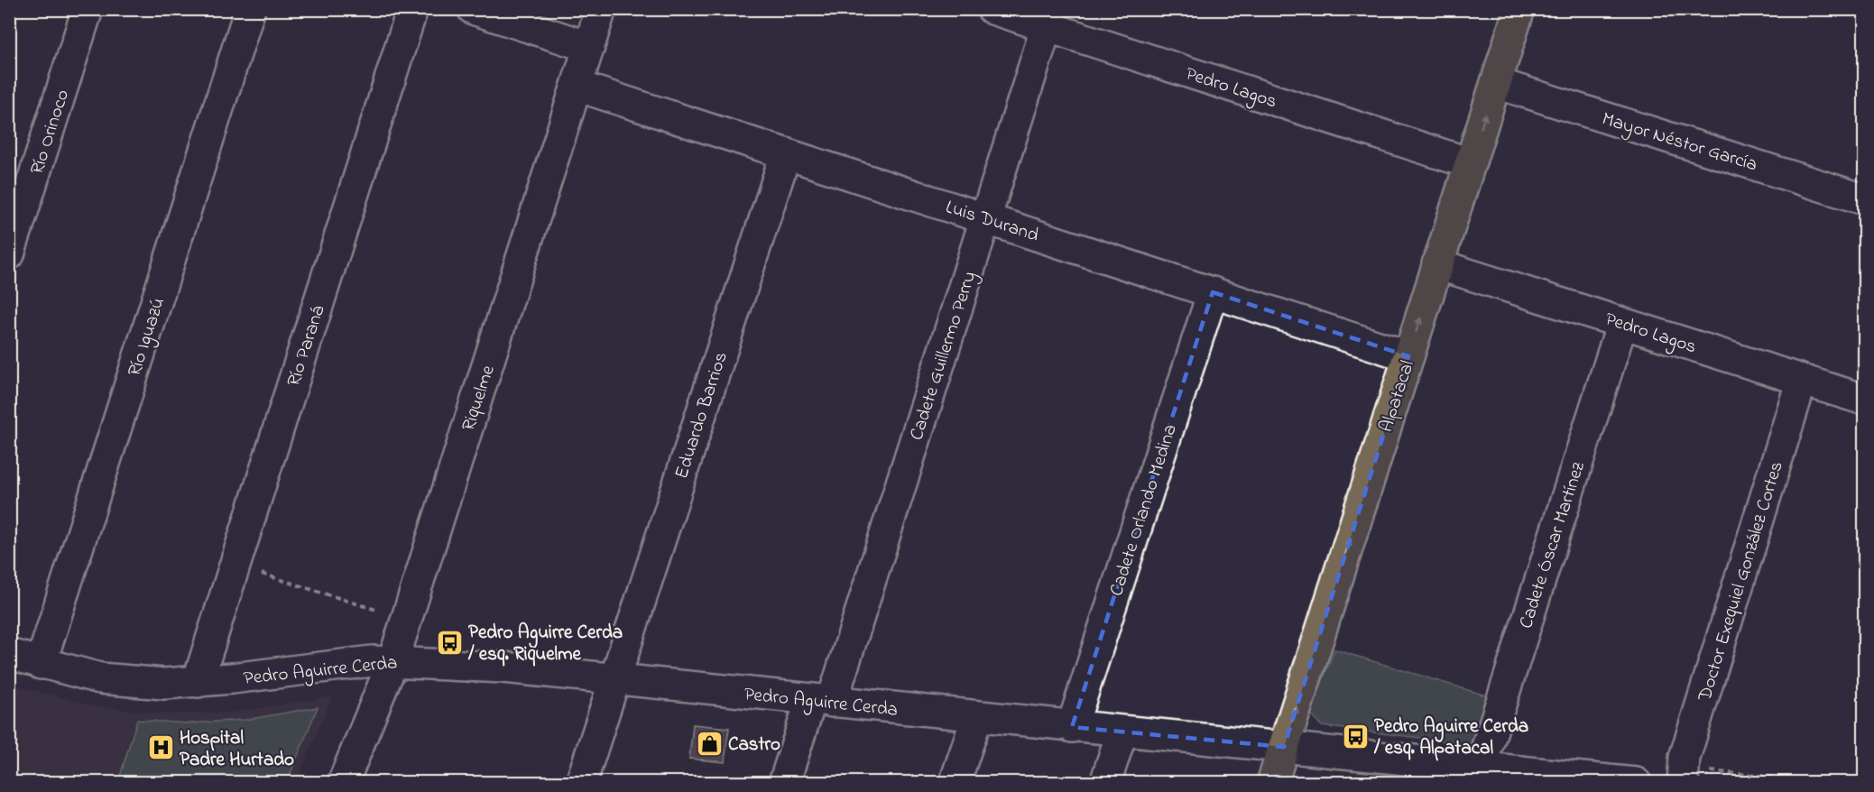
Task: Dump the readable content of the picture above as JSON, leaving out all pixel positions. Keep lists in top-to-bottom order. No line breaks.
{"streets":{"main road":["Alpatacal"],"street":["Pedro Lagos","Río Orinoco","Mayor Néstor García","Luis Durand","Río Iguazú","Río Paraná","Cadete Guillermo Perry","Riquelme","Eduardo Barrios","Cadete Orlando Medina","Cadete Óscar Martínez","Doctor Exequiel González Cortes","Pedro Aguirre Cerda"]},"crossings":[["Pedro Lagos","Cadete Guillermo Perry"],["Pedro Lagos","Alpatacal"],["Pedro Lagos","Cadete Óscar Martínez"],["Pedro Lagos","Doctor Exequiel González Cortes"],["Mayor Néstor García","Alpatacal"],["Luis Durand","Cadete Guillermo Perry"],["Luis Durand","Alpatacal"],["Luis Durand","Riquelme"],["Luis Durand","Eduardo Barrios"],["Luis Durand","Cadete Orlando Medina"],["Río Iguazú","Pedro Aguirre Cerda"],["Río Paraná","Pedro Aguirre Cerda"],["Cadete Guillermo Perry","Pedro Aguirre Cerda"],["Alpatacal","Pedro Aguirre Cerda"],["Riquelme","Pedro Aguirre Cerda"],["Eduardo Barrios","Pedro Aguirre Cerda"],["Cadete Orlando Medina","Pedro Aguirre Cerda"],["Cadete Óscar Martínez","Pedro Aguirre Cerda"]],"one_way":["Alpatacal"],"places":{"bus stop":["Pedro Aguirre Cerda / esq. Riquelme","Pedro Aguirre Cerda / esq. Alpatacal"],"shop":["Castro"],"hospital":["Hospital Padre Hurtado"]}}
